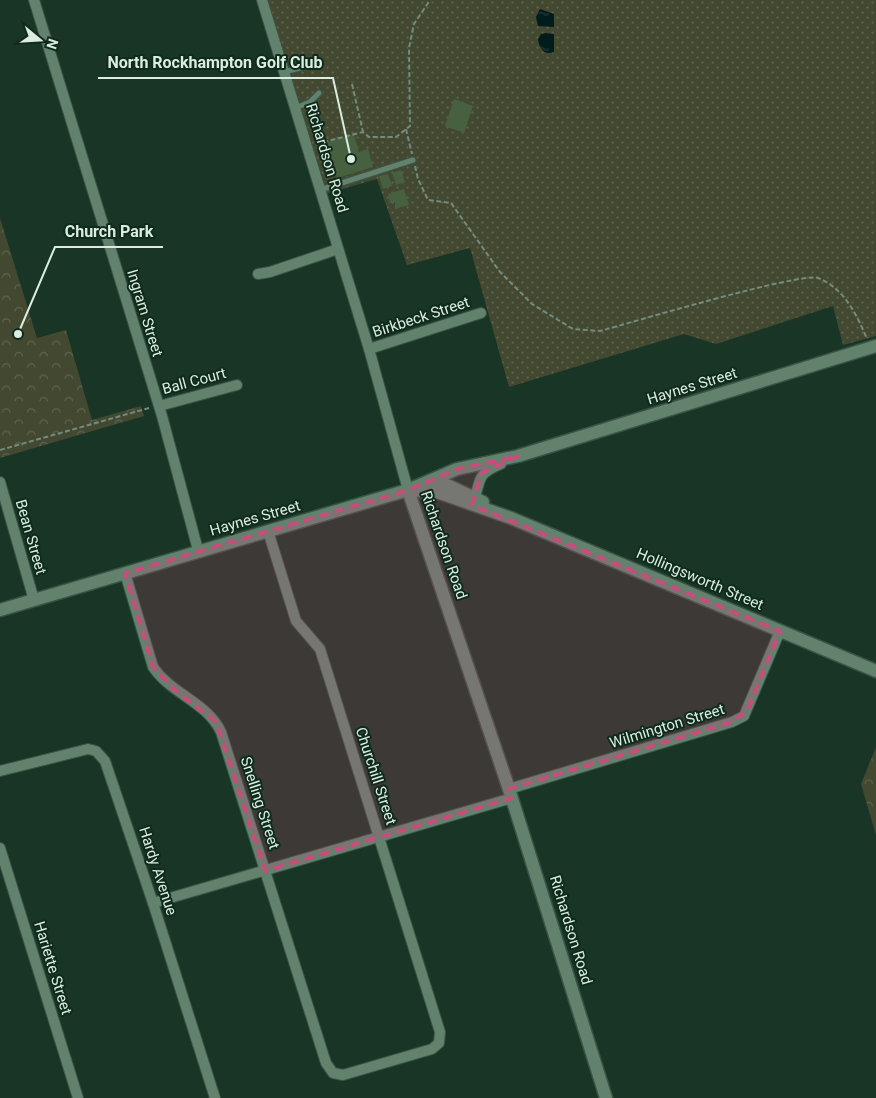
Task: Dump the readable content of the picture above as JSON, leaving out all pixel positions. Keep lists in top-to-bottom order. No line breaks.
{"streets":{"street":["Richardson Road","Ingram Street","Birkbeck Street","Ball Court","Haynes Street","Bean Street","Hollingsworth Street","Wilmington Street","Churchill Street","Snelling Street","Hardy Avenue","Hariette Street"]},"crossings":[["Richardson Road","Birkbeck Street"],["Richardson Road","Haynes Street"],["Richardson Road","Hollingsworth Street"],["Richardson Road","Wilmington Street"],["Ingram Street","Ball Court"],["Ingram Street","Haynes Street"],["Haynes Street","Bean Street"],["Haynes Street","Hollingsworth Street"],["Haynes Street","Churchill Street"],["Haynes Street","Snelling Street"],["Hollingsworth Street","Wilmington Street"],["Churchill Street","Snelling Street"]],"places":["North Rockhampton Golf Club","Church Park"],"north":"right"}
